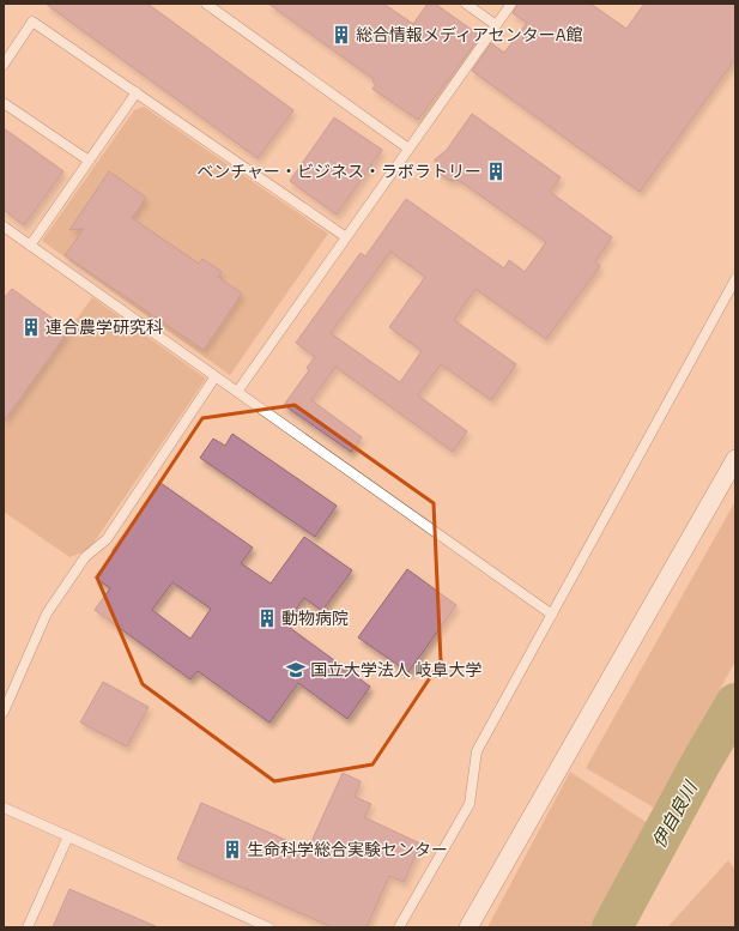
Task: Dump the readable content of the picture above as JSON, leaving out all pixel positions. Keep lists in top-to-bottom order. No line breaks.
{"water":["伊自良川"],"places":{"building":["総合情報メディアセンターA館","ベンチャー・ビジネス・ラボラトリー","連合農学研究科","動物病院","生命科学総合実験センター"],"school or university":["国立大学法人 岐阜大学"]}}
